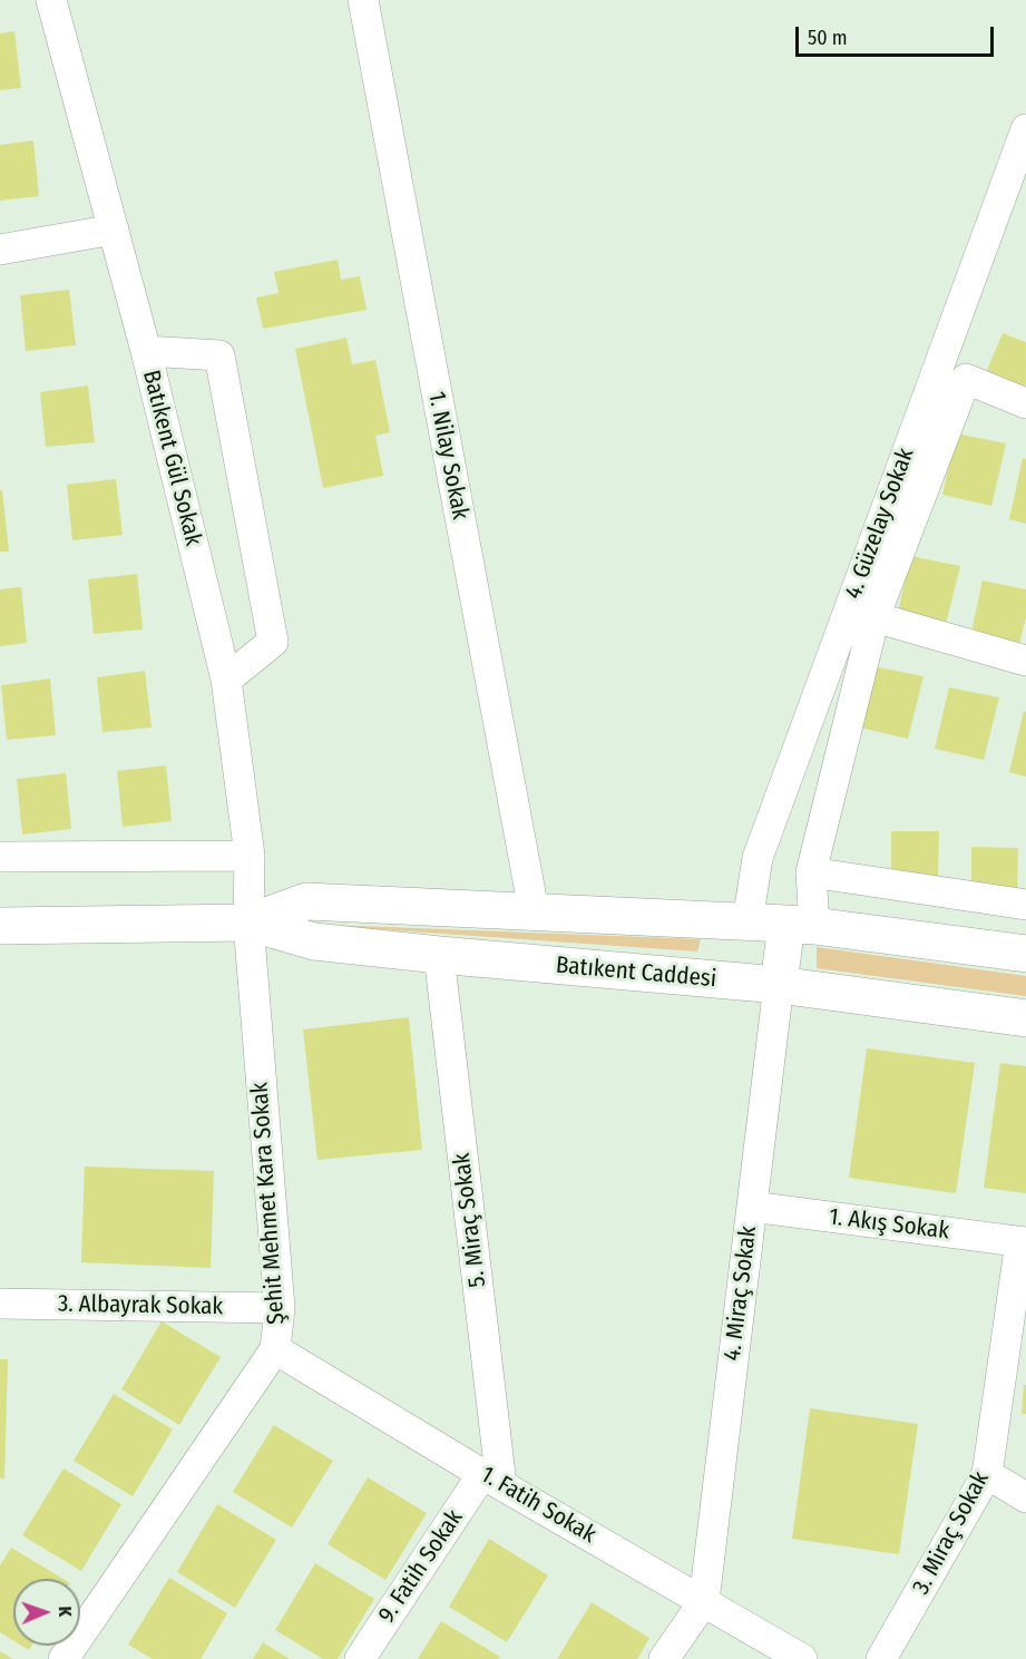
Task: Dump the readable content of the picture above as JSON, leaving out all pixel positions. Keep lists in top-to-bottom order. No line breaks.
{"streets":{"street":["1. Nilay Sokak","Batıkent Gül Sokak","4. Güzelay Sokak","Batıkent Caddesi","Şehit Mehmet Kara Sokak","5. Miraç Sokak","1. Akış Sokak","4. Miraç Sokak","3. Albayrak Sokak","1. Fatih Sokak","3. Miraç Sokak","9. Fatih Sokak"]},"crossings":[["1. Nilay Sokak","Batıkent Caddesi"],["Batıkent Gül Sokak","Batıkent Caddesi"],["Batıkent Gül Sokak","Şehit Mehmet Kara Sokak"],["4. Güzelay Sokak","Batıkent Caddesi"],["Batıkent Caddesi","Şehit Mehmet Kara Sokak"],["Batıkent Caddesi","5. Miraç Sokak"],["Batıkent Caddesi","4. Miraç Sokak"],["Şehit Mehmet Kara Sokak","3. Albayrak Sokak"],["Şehit Mehmet Kara Sokak","1. Fatih Sokak"],["5. Miraç Sokak","1. Fatih Sokak"],["5. Miraç Sokak","9. Fatih Sokak"],["1. Akış Sokak","4. Miraç Sokak"],["1. Akış Sokak","3. Miraç Sokak"],["4. Miraç Sokak","1. Fatih Sokak"],["1. Fatih Sokak","9. Fatih Sokak"]],"scale_bar":"50 m","north":"right"}
